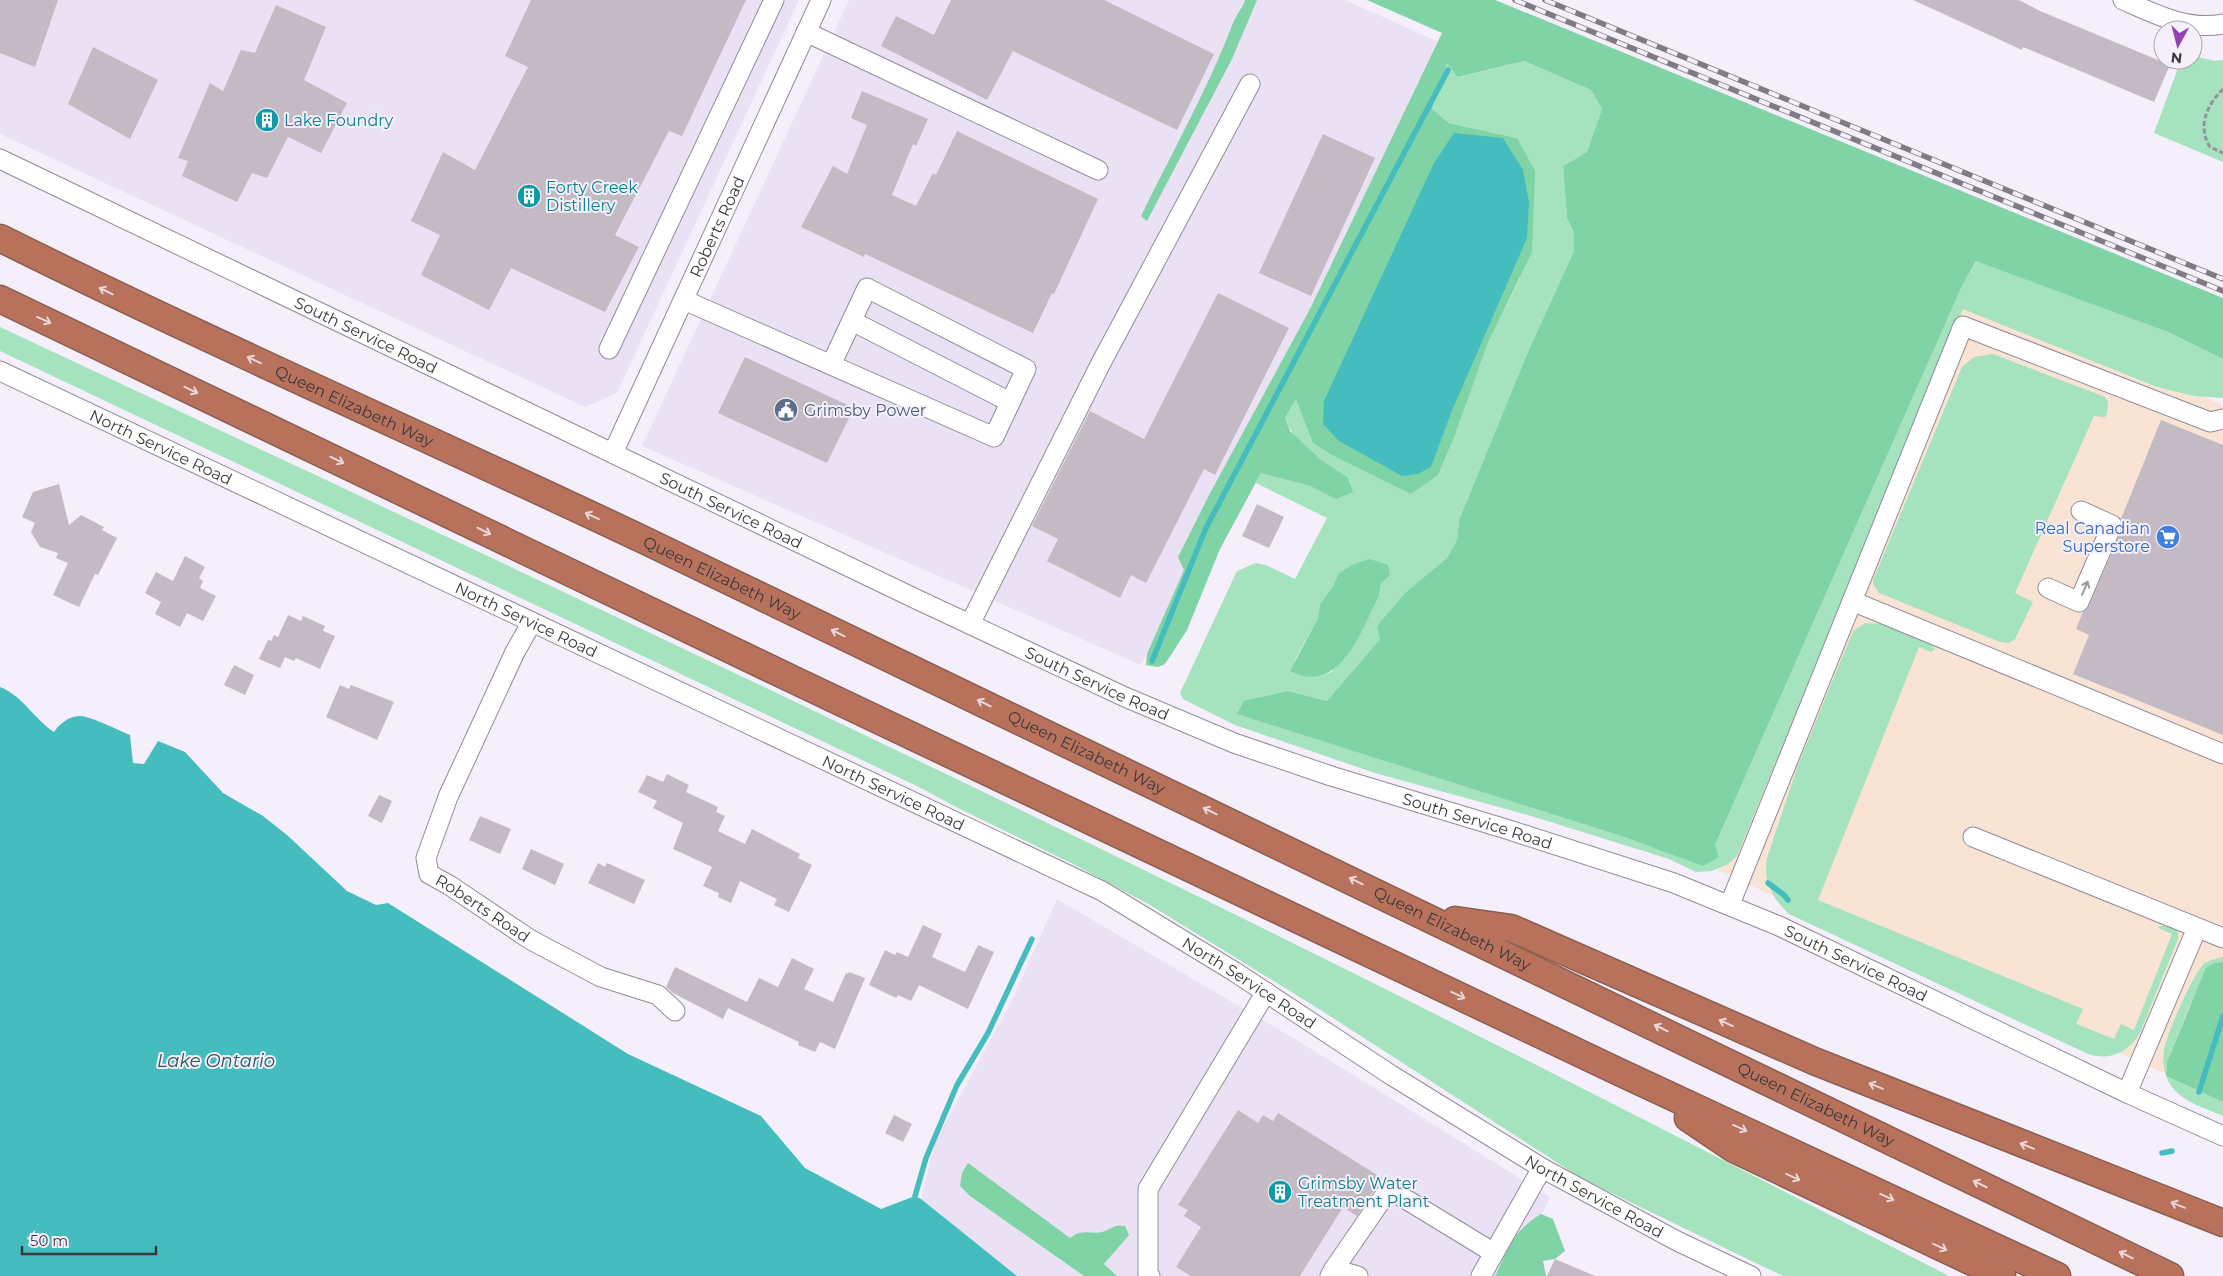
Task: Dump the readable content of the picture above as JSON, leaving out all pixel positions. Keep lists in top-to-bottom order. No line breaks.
{"streets":{"highway":["Queen Elizabeth Way"],"street":["Roberts Road","South Service Road","North Service Road"]},"crossings":[["Roberts Road","South Service Road"],["Roberts Road","North Service Road"]],"water":["Lake Ontario"],"places":{"building":["Lake Foundry","Forty Creek Distillery","Grimsby Water Treatment Plant"],"public building":["Grimsby Power"],"supermarket":["Real Canadian Superstore"]},"scale_bar":"50 m","north":"bottom"}
